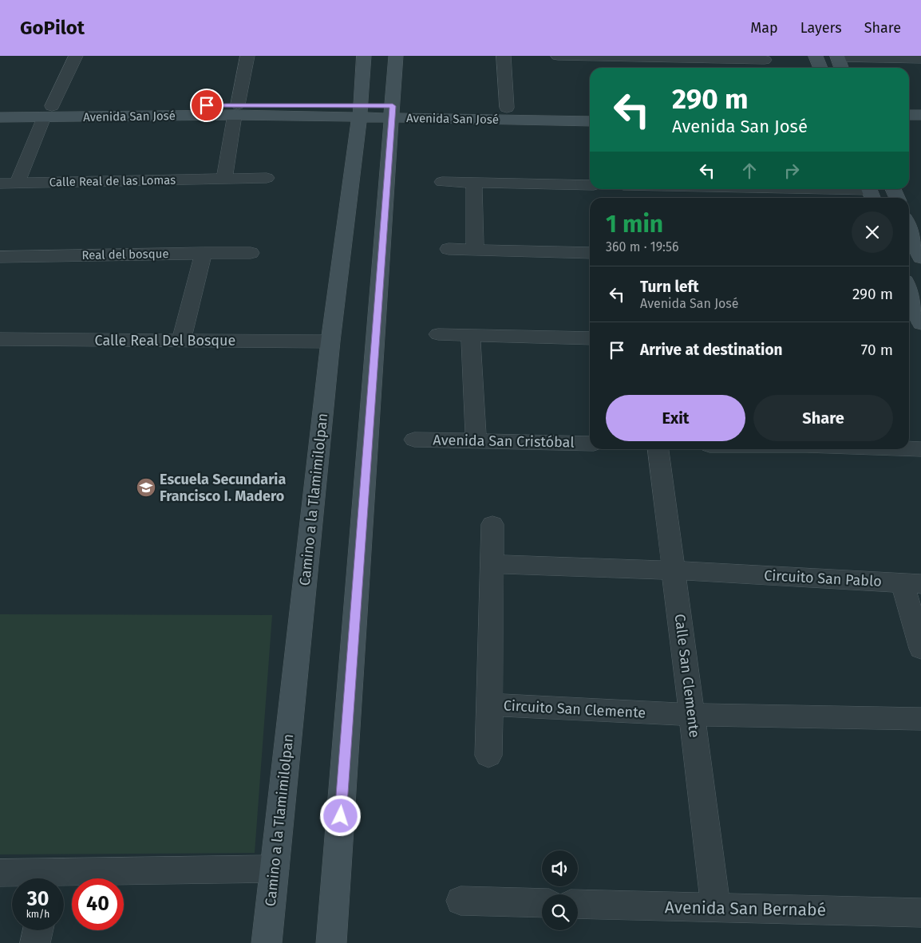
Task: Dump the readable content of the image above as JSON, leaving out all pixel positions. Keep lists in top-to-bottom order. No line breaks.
{"streets":{"street":["Avenida San José","Calle Real de las Lomas","Real del bosque","Calle Real Del Bosque","Avenida San Cristóbal","Camino a la Tlamimilolpan","Circuito San Pablo","Calle San Clemente","Circuito San Clemente","Avenida San Bernabé"]},"crossings":[["Avenida San José","Camino a la Tlamimilolpan"],["Calle Real Del Bosque","Camino a la Tlamimilolpan"],["Circuito San Pablo","Calle San Clemente"],["Calle San Clemente","Circuito San Clemente"],["Calle San Clemente","Avenida San Bernabé"]],"places":{"school or university":["Escuela Secundaria Francisco I. Madero"]},"page":{"header":"GoPilot","nav":["Map","Layers","Share"],"turn":["290 m","Avenida San José"],"heading":["1 min","360 m · 19:56"],"list":[{"name":"Turn left","note":"Avenida San José","value":"290 m"},{"name":"Arrive at destination","value":"70 m"}],"buttons":["Exit","Share"],"speed":"30 km/h","limit":"40"}}
